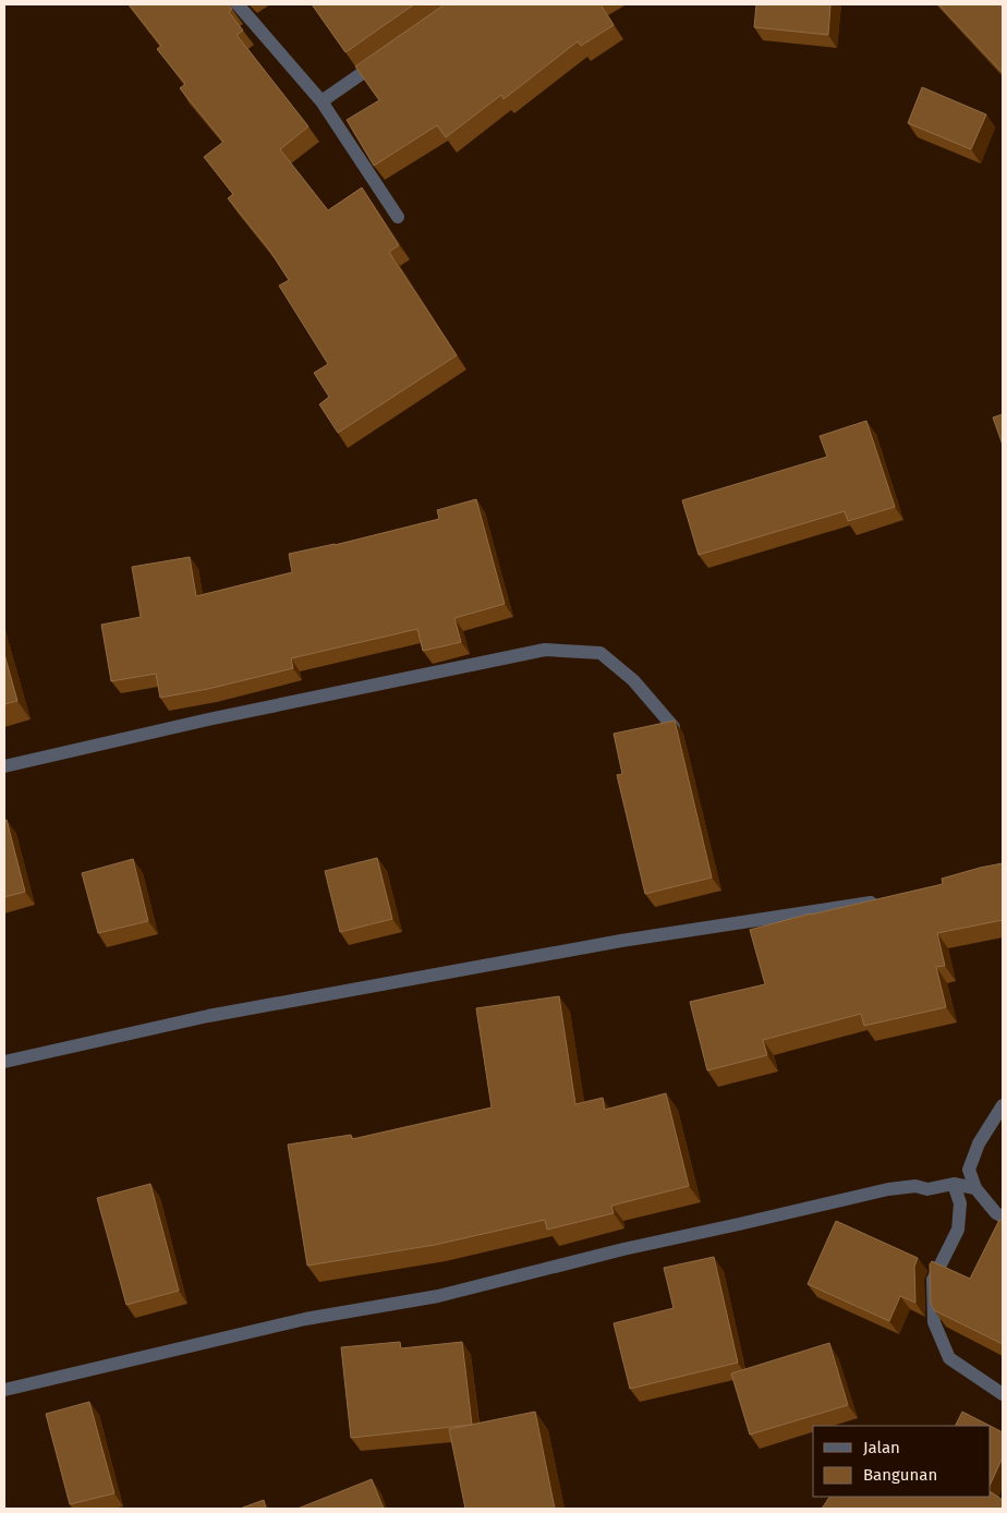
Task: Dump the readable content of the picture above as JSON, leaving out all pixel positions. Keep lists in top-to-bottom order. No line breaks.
{"legend":["Jalan","Bangunan"]}
